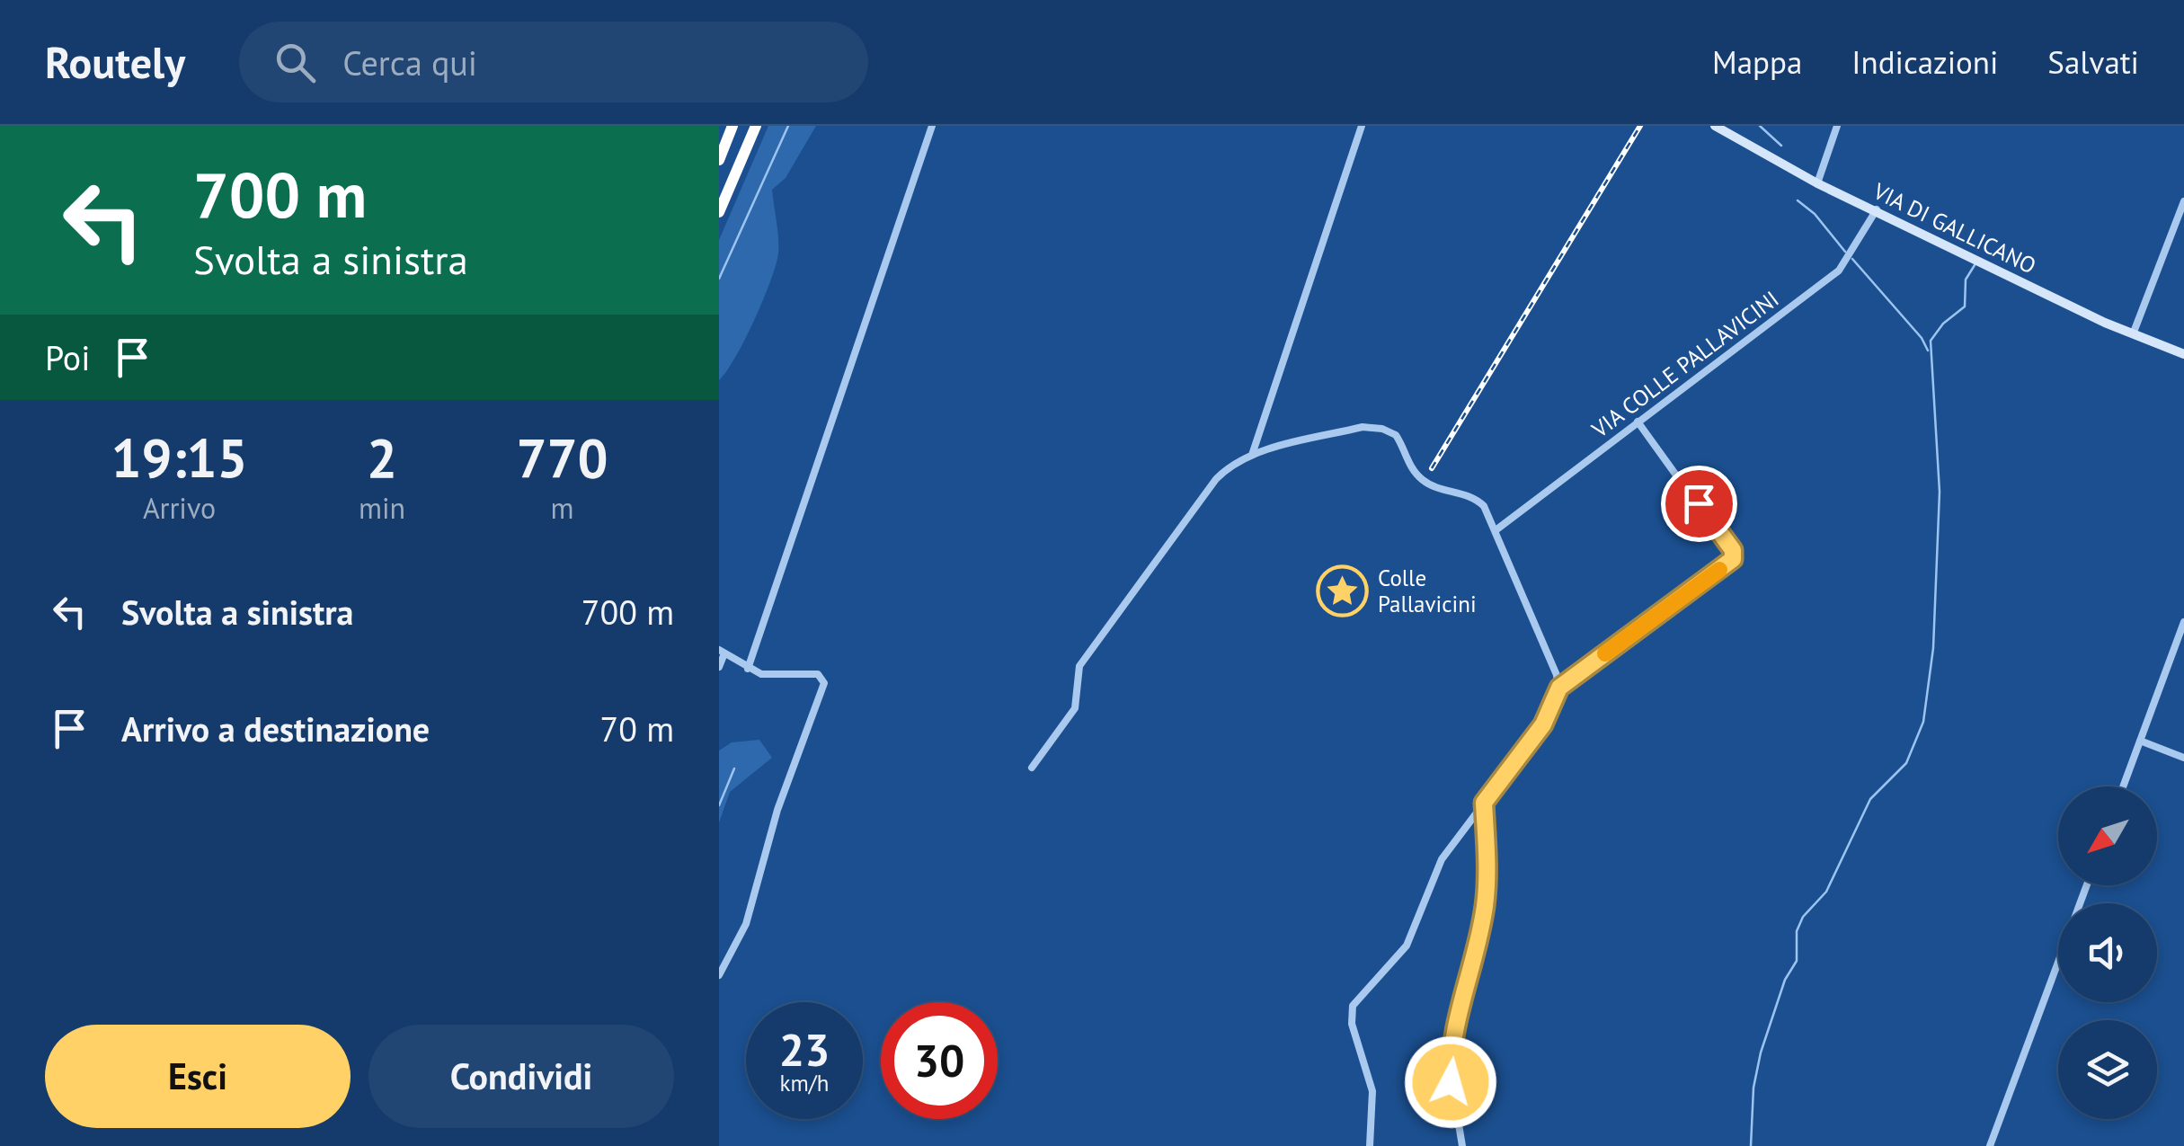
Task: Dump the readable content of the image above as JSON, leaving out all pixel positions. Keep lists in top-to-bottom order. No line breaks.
{"streets":{"street":["VIA DI GALLICANO","VIA COLLE PALLAVICINI"]},"crossings":[["VIA DI GALLICANO","VIA COLLE PALLAVICINI"]],"places":{"place":["Colle Pallavicini"]},"north":"bottom left","page":{"header":"Routely","search":"Cerca qui","nav":["Mappa","Indicazioni","Salvati"],"turn":["700 m","Svolta a sinistra"],"then":"Poi","eta":["19:15","Arrivo","2","min","770","m"],"list":[{"name":"Svolta a sinistra","value":"700 m"},{"name":"Arrivo a destinazione","value":"70 m"}],"speed":"23 km/h","limit":"30","buttons":["Esci","Condividi"]}}
